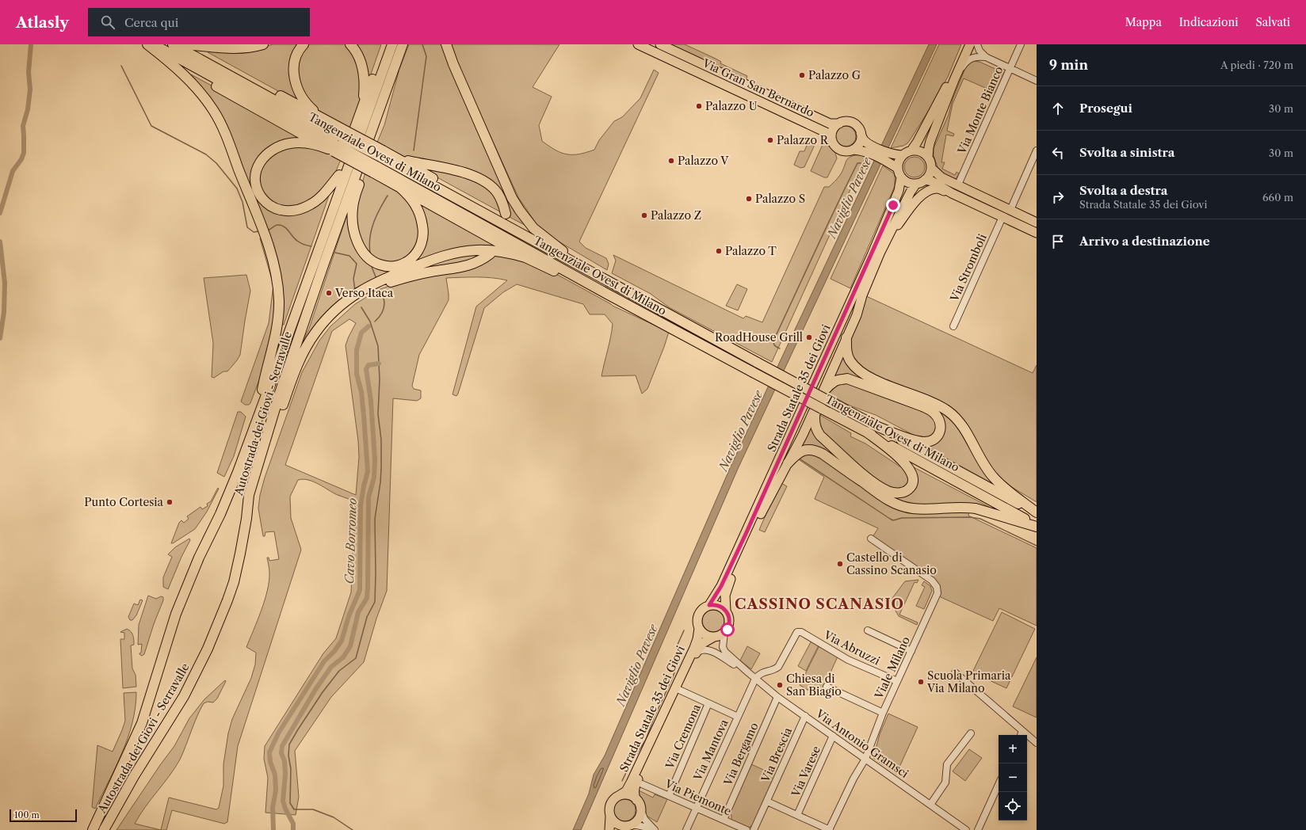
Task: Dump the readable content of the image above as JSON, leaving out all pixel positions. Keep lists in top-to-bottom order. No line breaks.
{"streets":{"highway":["Tangenziale Ovest di Milano","Autostrada dei Giovi - Serravalle"],"main road":["Via Gran San Bernardo","Strada Statale 35 dei Giovi"],"street":["Via Monte Bianco","Via Stromboli","Via Abruzzi","Viale Milano","Via Cremona","Via Antonio Gramsci","Via Mantova","Via Bergamo","Via Brescia","Via Varese","Via Piemonte"]},"crossings":[["Strada Statale 35 dei Giovi","Via Antonio Gramsci"],["Via Abruzzi","Viale Milano"],["Via Abruzzi","Via Antonio Gramsci"],["Via Abruzzi","Via Mantova"],["Viale Milano","Via Antonio Gramsci"],["Via Cremona","Via Piemonte"],["Via Antonio Gramsci","Via Mantova"],["Via Antonio Gramsci","Via Bergamo"],["Via Antonio Gramsci","Via Brescia"],["Via Antonio Gramsci","Via Varese"],["Via Mantova","Via Piemonte"],["Via Bergamo","Via Piemonte"]],"districts":["CASSINO SCANASIO"],"water":["Naviglio Pavese","Cavo Borromeo"],"places":["Palazzo G","Palazzo U","Palazzo R","Palazzo V","Palazzo S","Palazzo Z","Palazzo T","Verso Itaca","RoadHouse Grill","Punto Cortesia","Castello di Cassino Scanasio","Scuola Primaria Via Milano","Chiesa di San Biagio"],"scale_bar":"100 m","page":{"header":"Atlasly","search":"Cerca qui","nav":["Mappa","Indicazioni","Salvati"],"heading":["9 min","A piedi · 720 m"],"list":[["Prosegui","30 m"],["Svolta a sinistra","30 m"],["Svolta a destra","Strada Statale 35 dei Giovi","660 m"],"Arrivo a destinazione"],"map_buttons":["+","−"],"scale":"100 m"}}
